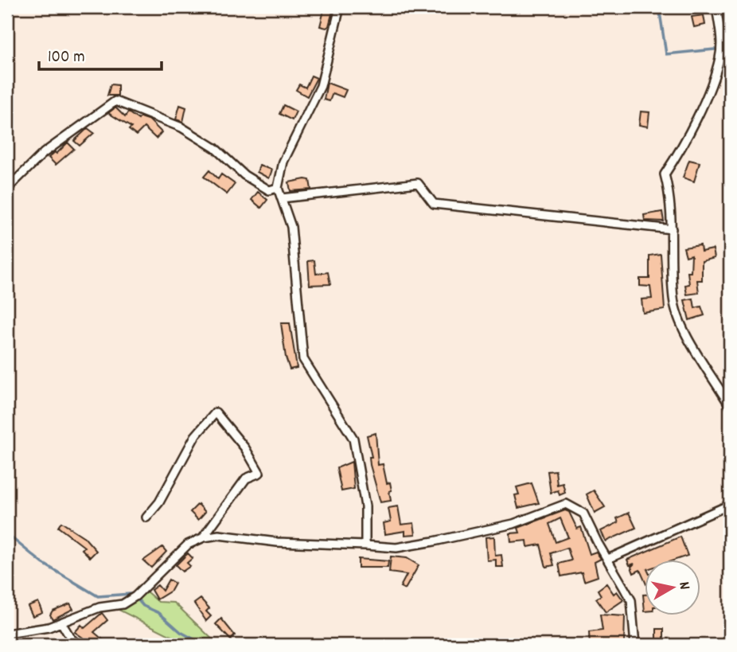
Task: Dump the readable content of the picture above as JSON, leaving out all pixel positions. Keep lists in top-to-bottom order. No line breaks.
{"scale_bar":"100 m","north":"right"}
